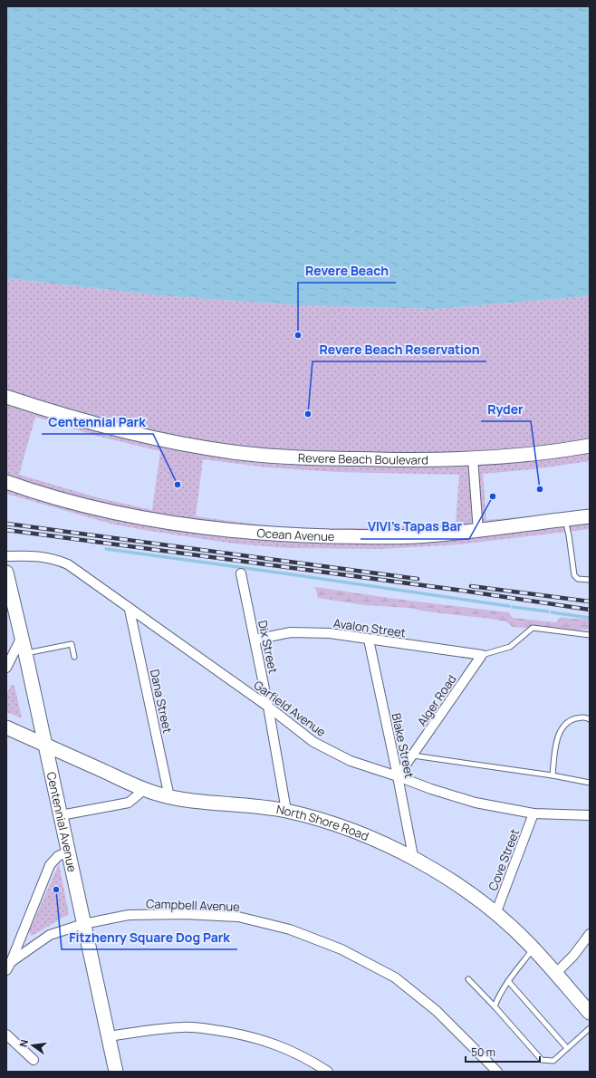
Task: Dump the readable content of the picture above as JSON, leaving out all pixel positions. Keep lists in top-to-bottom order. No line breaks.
{"streets":{"main road":["Revere Beach Boulevard","Ocean Avenue","Centennial Avenue","North Shore Road"],"street":["Avalon Street","Dix Street","Alger Road","Dana Street","Garfield Avenue","Blake Street","Cove Street","Campbell Avenue"]},"crossings":[["Avalon Street","Dix Street"],["Avalon Street","Alger Road"],["Avalon Street","Blake Street"],["Dix Street","Garfield Avenue"],["Dix Street","North Shore Road"],["Alger Road","Garfield Avenue"],["Alger Road","Blake Street"],["Dana Street","Garfield Avenue"],["Dana Street","North Shore Road"],["Garfield Avenue","Blake Street"],["Garfield Avenue","Cove Street"],["Blake Street","North Shore Road"],["Centennial Avenue","North Shore Road"],["Centennial Avenue","Campbell Avenue"],["North Shore Road","Cove Street"]],"places":["Revere Beach","Revere Beach Reservation","Centennial Park","Ryder","VIVI’s Tapas Bar","Fitzhenry Square Dog Park"],"scale_bar":"50 m","north":"left"}
